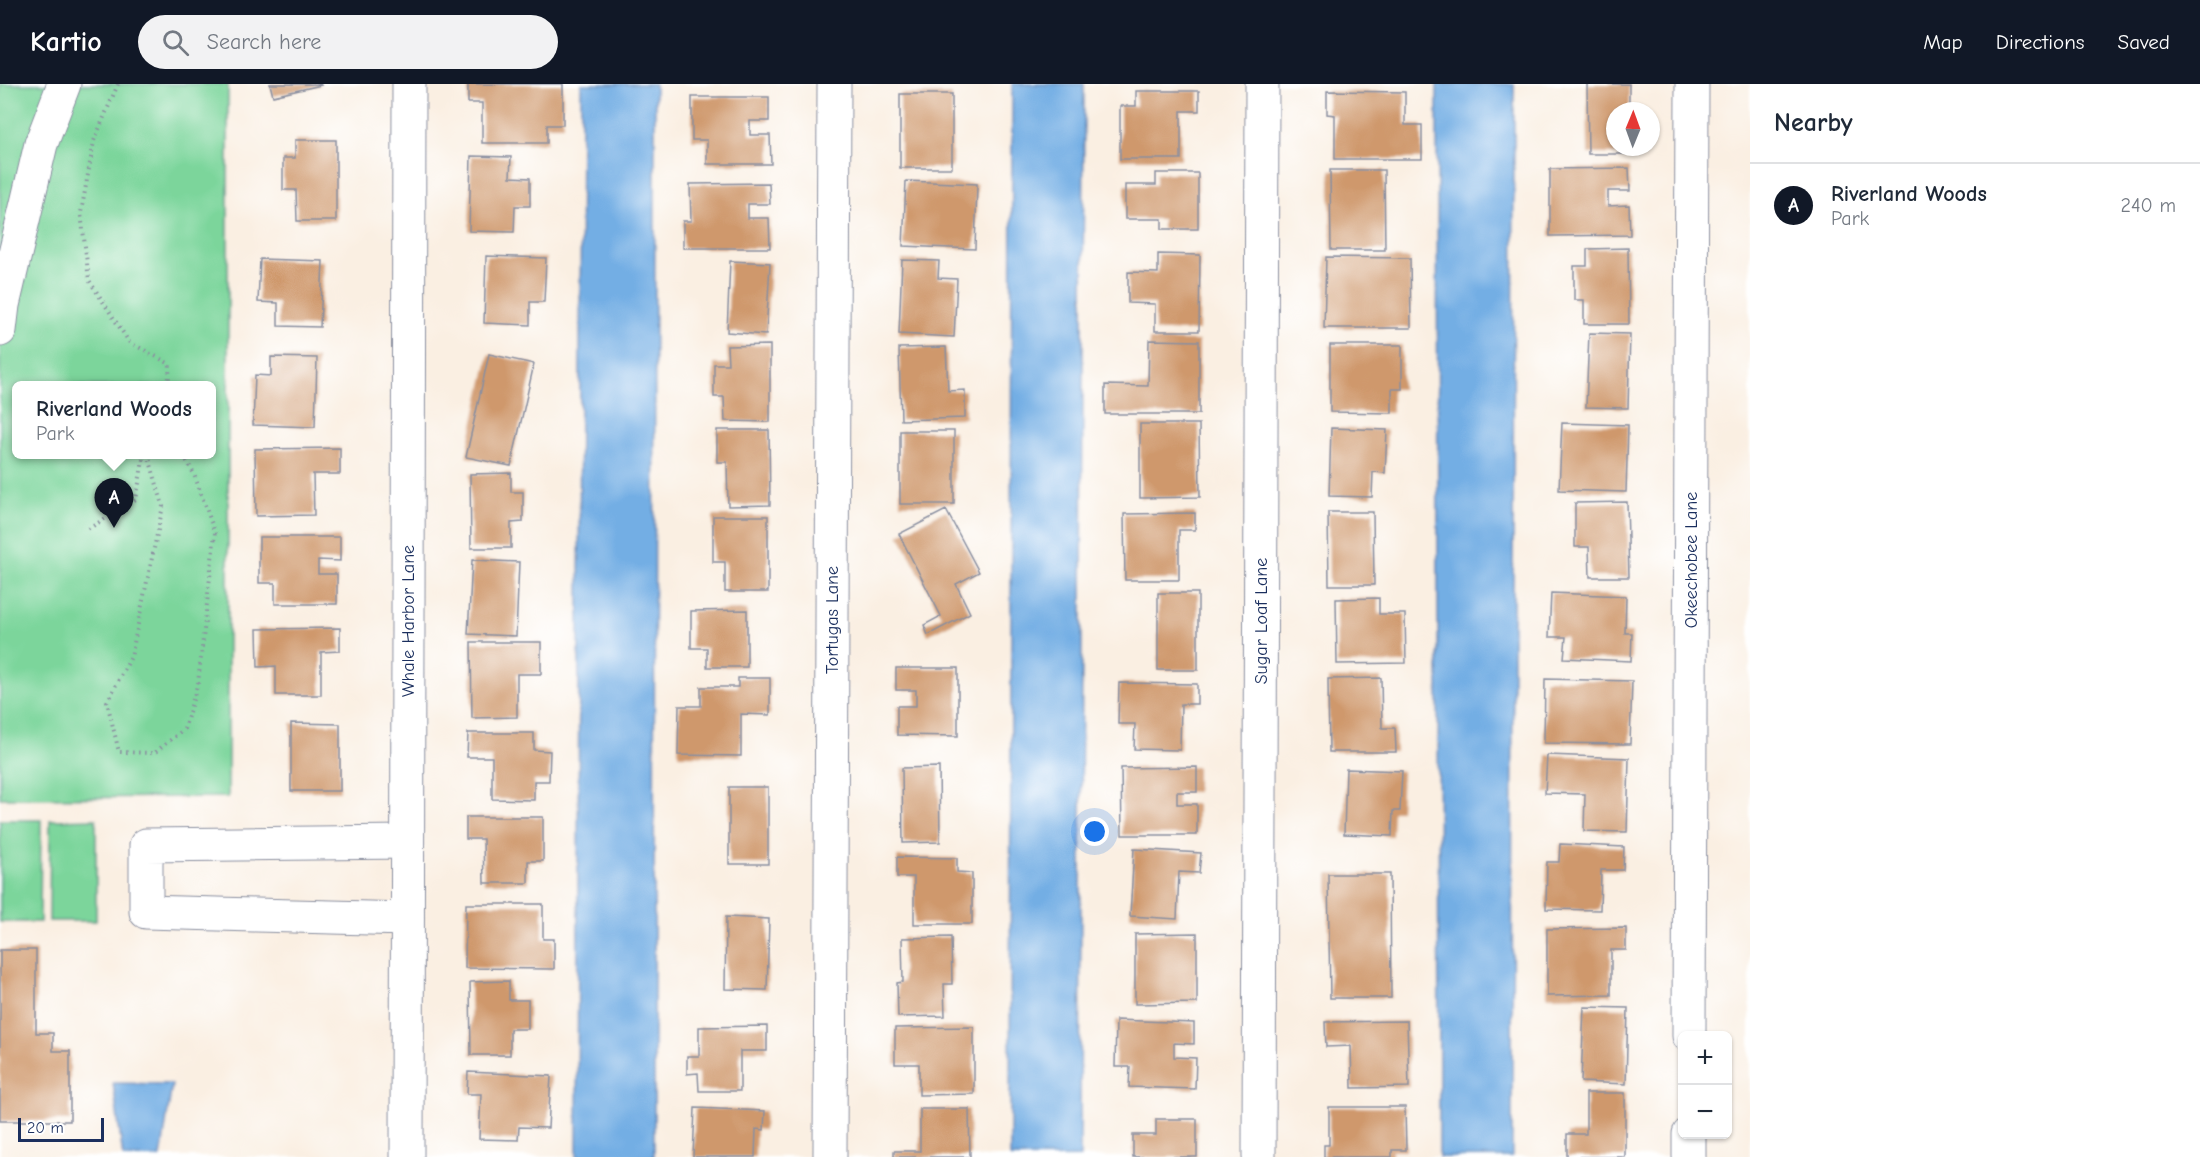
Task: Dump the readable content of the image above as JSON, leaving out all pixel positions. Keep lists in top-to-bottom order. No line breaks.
{"streets":{"street":["Okeechobee Lane","Tortugas Lane","Whale Harbor Lane","Sugar Loaf Lane"]},"scale_bar":"20 m","north":"top","page":{"header":"Kartio","search":"Search here","nav":["Map","Directions","Saved"],"heading":"Nearby","list":[{"mark":"A","name":"Riverland Woods","note":"Park","value":"240 m"}],"popup":["Riverland Woods","Park"],"pins":"A","map_buttons":["+","−"],"scale":"20 m"}}
